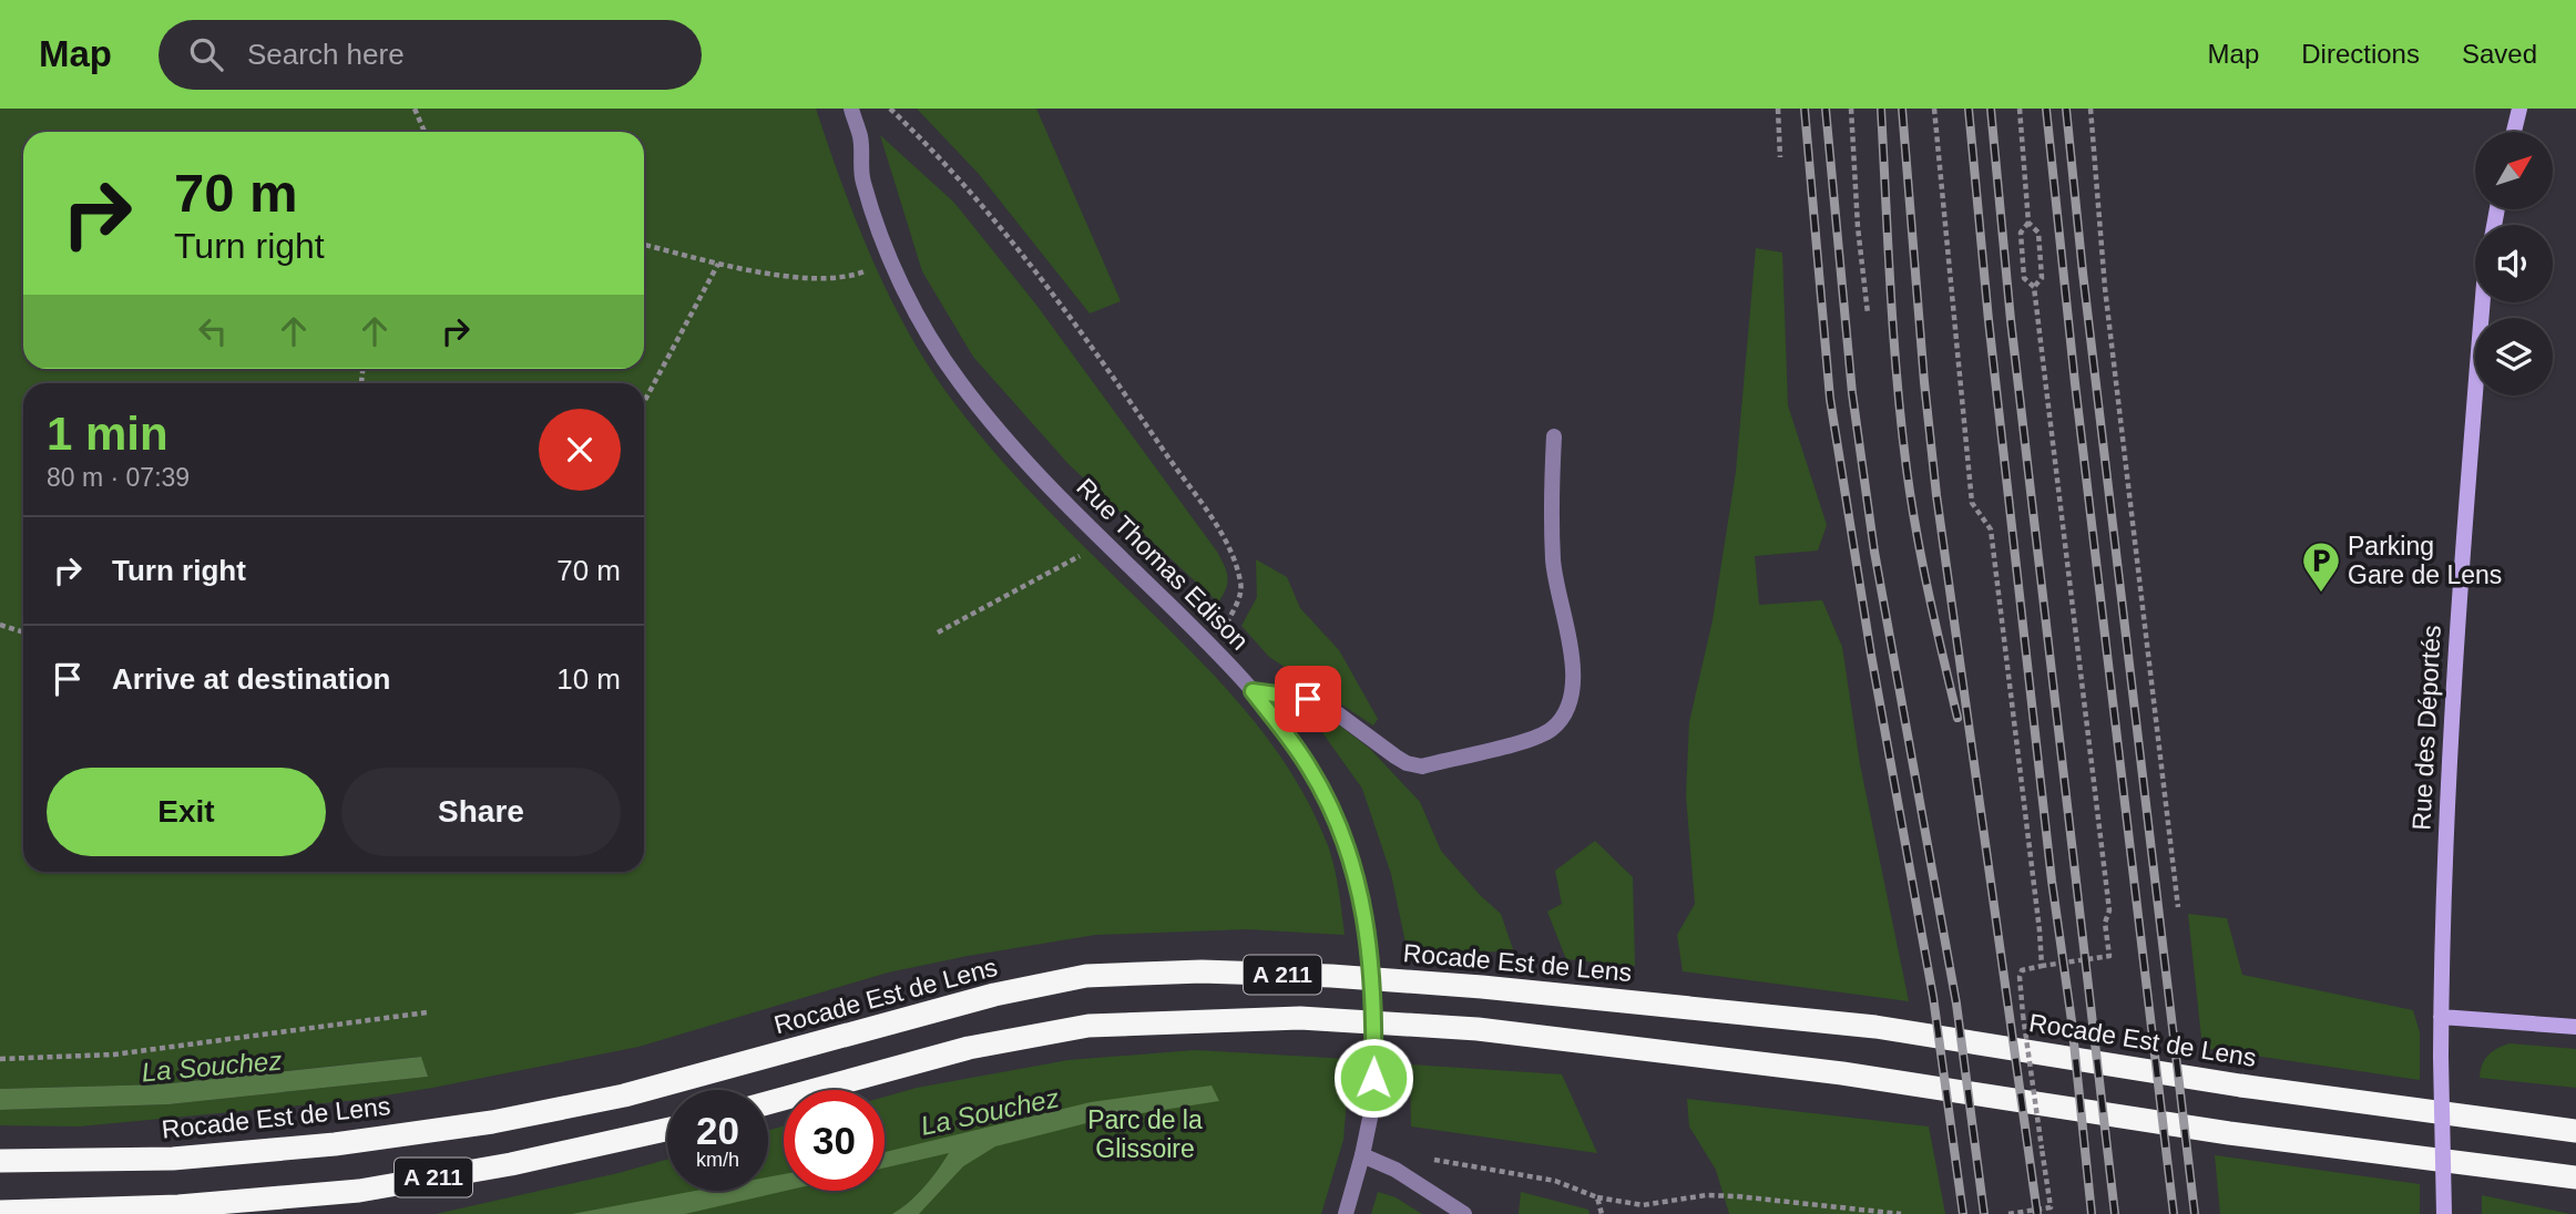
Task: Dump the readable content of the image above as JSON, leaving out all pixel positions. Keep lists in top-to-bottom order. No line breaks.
{"streets":{"highway":["Rocade Est de Lens","A 211"],"street":["Rue Thomas Edison","Rue des Déportés"]},"water":["La Souchez"],"parks":["Parc de la Glissoire"],"places":{"parking":["Parking Gare de Lens"]},"north":"top right","page":{"header":"Map","search":"Search here","nav":["Map","Directions","Saved"],"turn":["70 m","Turn right"],"heading":["1 min","80 m · 07:39"],"list":[{"name":"Turn right","value":"70 m"},{"name":"Arrive at destination","value":"10 m"}],"buttons":["Exit","Share"],"speed":"20 km/h","limit":"30"}}
